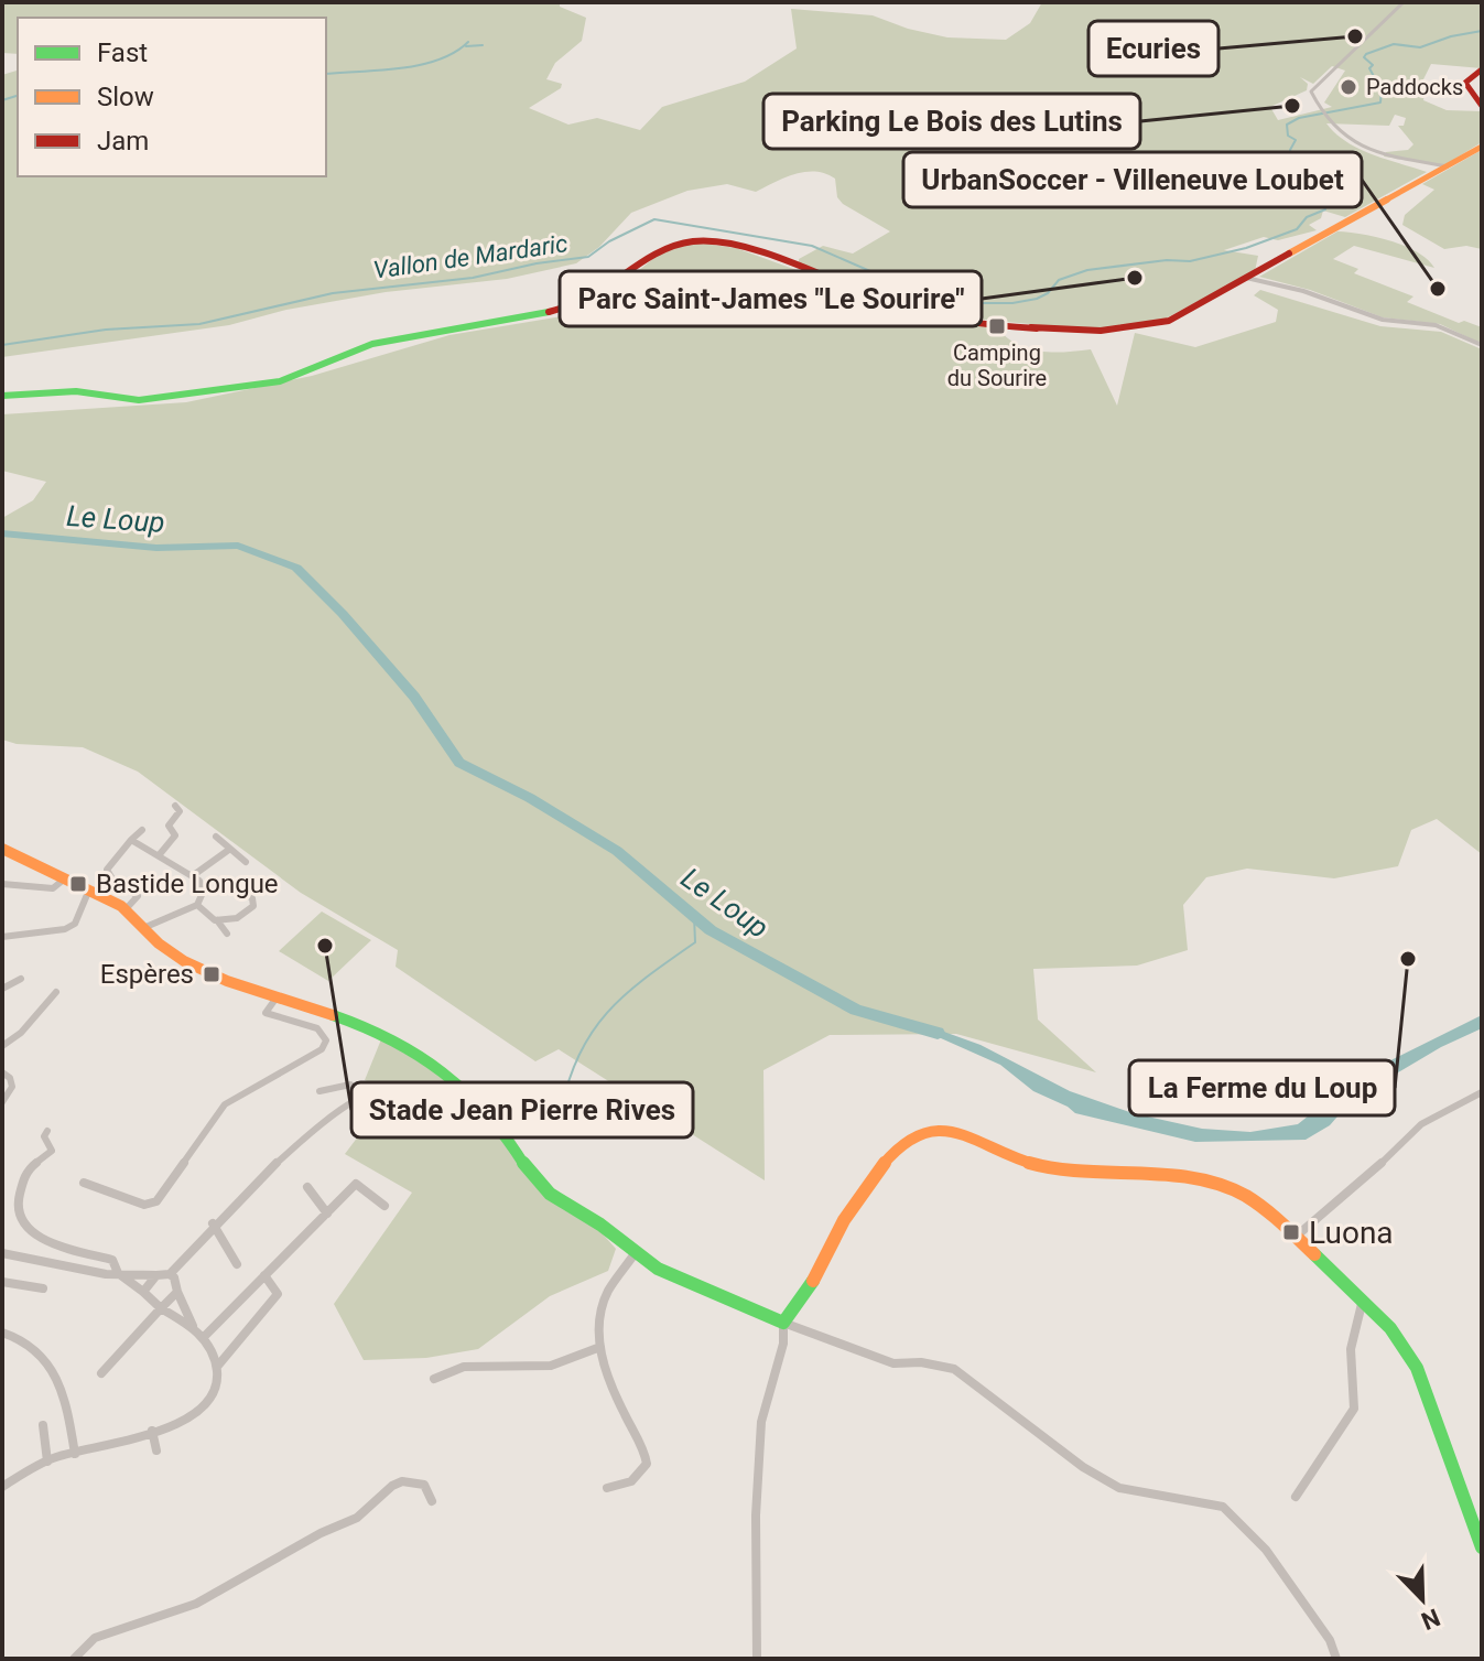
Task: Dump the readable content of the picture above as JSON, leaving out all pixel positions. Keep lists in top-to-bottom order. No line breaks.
{"water":["Vallon de Mardaric","Le Loup"],"places":{"other":["Ecuries","Paddocks","Parking Le Bois des Lutins","Parc Saint-James \"Le Sourire\"","UrbanSoccer - Villeneuve Loubet","Stade Jean Pierre Rives","La Ferme du Loup"],"transit":["Camping du Sourire","Bastide Longue","Espères","Luona"]},"legend":["Fast","Slow","Jam"],"north":"bottom right"}
